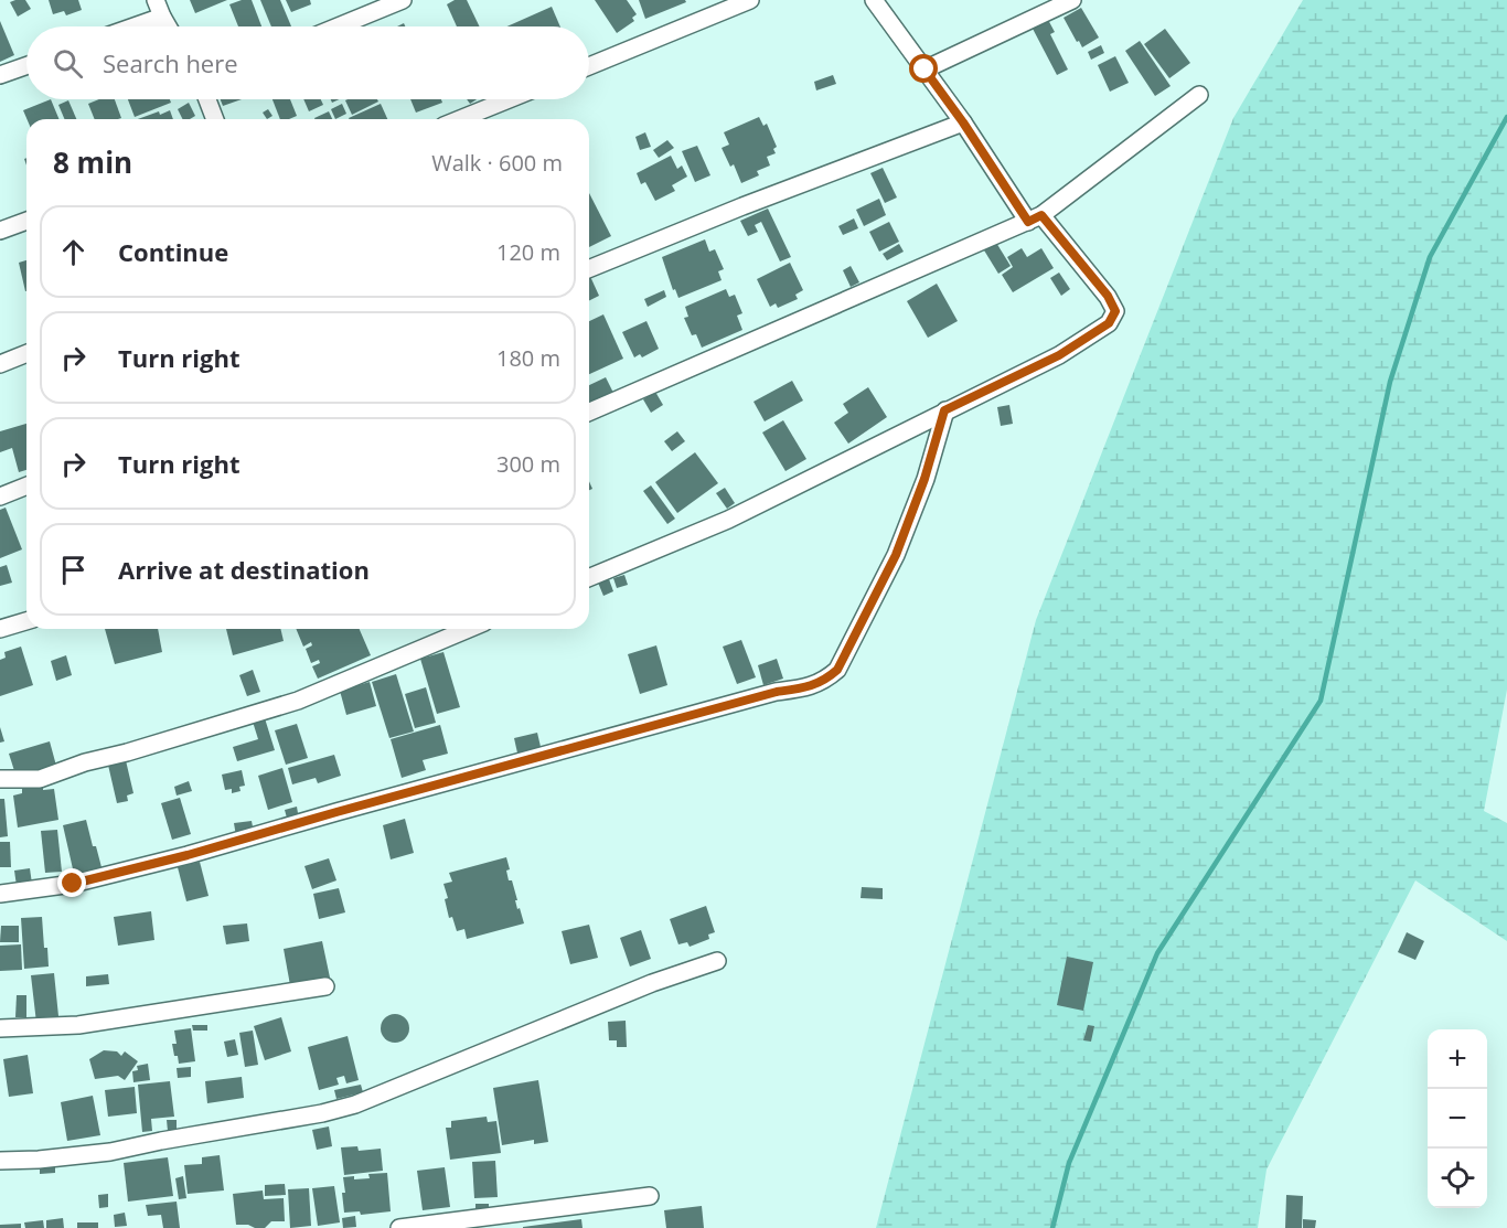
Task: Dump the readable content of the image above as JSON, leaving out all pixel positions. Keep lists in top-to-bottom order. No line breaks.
{"page":{"search":"Search here","heading":["8 min","Walk · 600 m"],"list":[["Continue","120 m"],["Turn right","180 m"],["Turn right","300 m"],"Arrive at destination"],"map_buttons":["+","−"]}}
